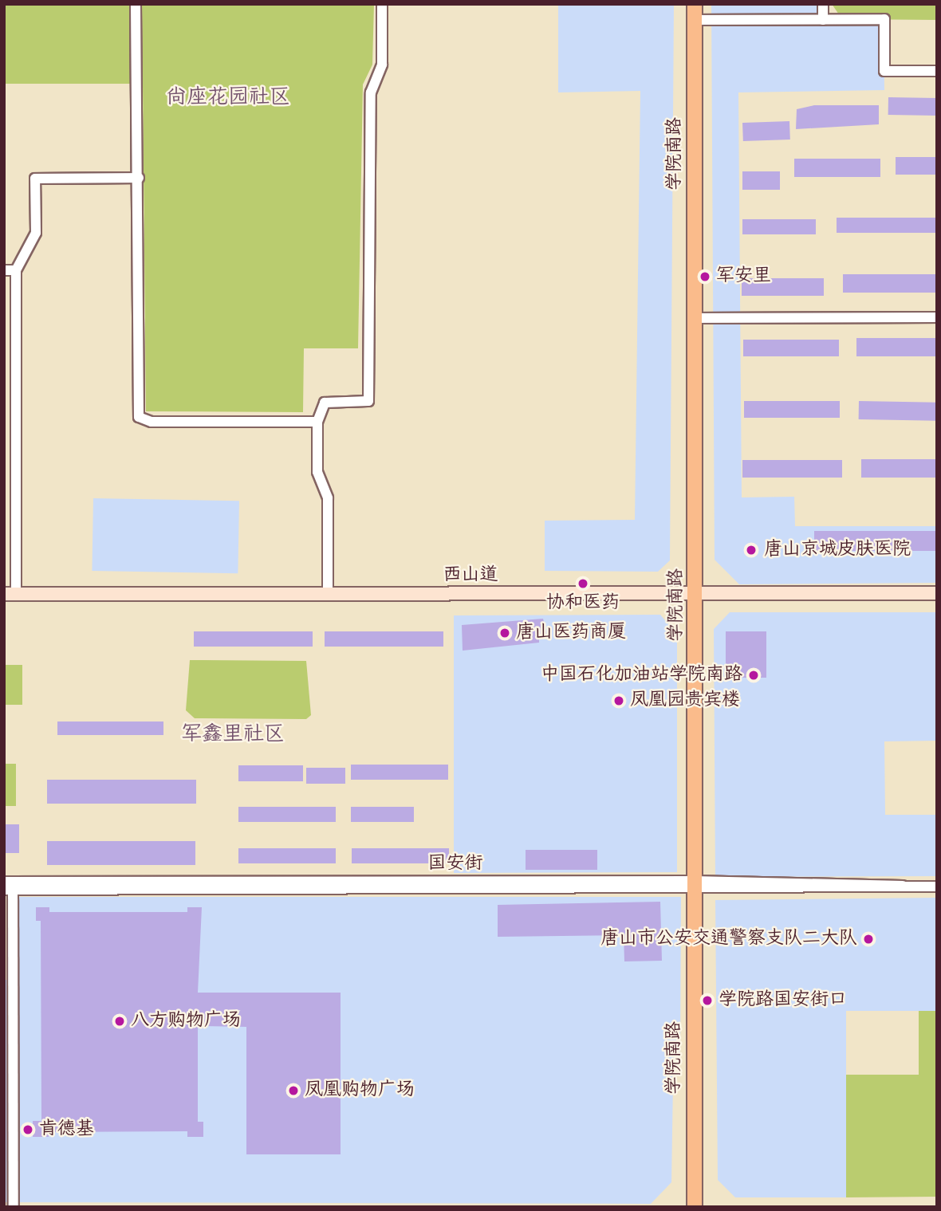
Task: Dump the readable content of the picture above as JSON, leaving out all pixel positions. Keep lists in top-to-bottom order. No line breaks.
{"streets":{"main road":["学院南路"],"street":["西山道","国安街"]},"crossings":[["学院南路","西山道"],["学院南路","国安街"]],"districts":["尚座花园社区","军鑫里社区"],"places":["军安里","唐山京城皮肤医院","协和医药","唐山医药商厦","中国石化加油站学院南路","凤凰园贵宾楼","唐山市公安交通警察支队二大队","学院路国安街口","八方购物广场","凤凰购物广场","肯德基"]}
